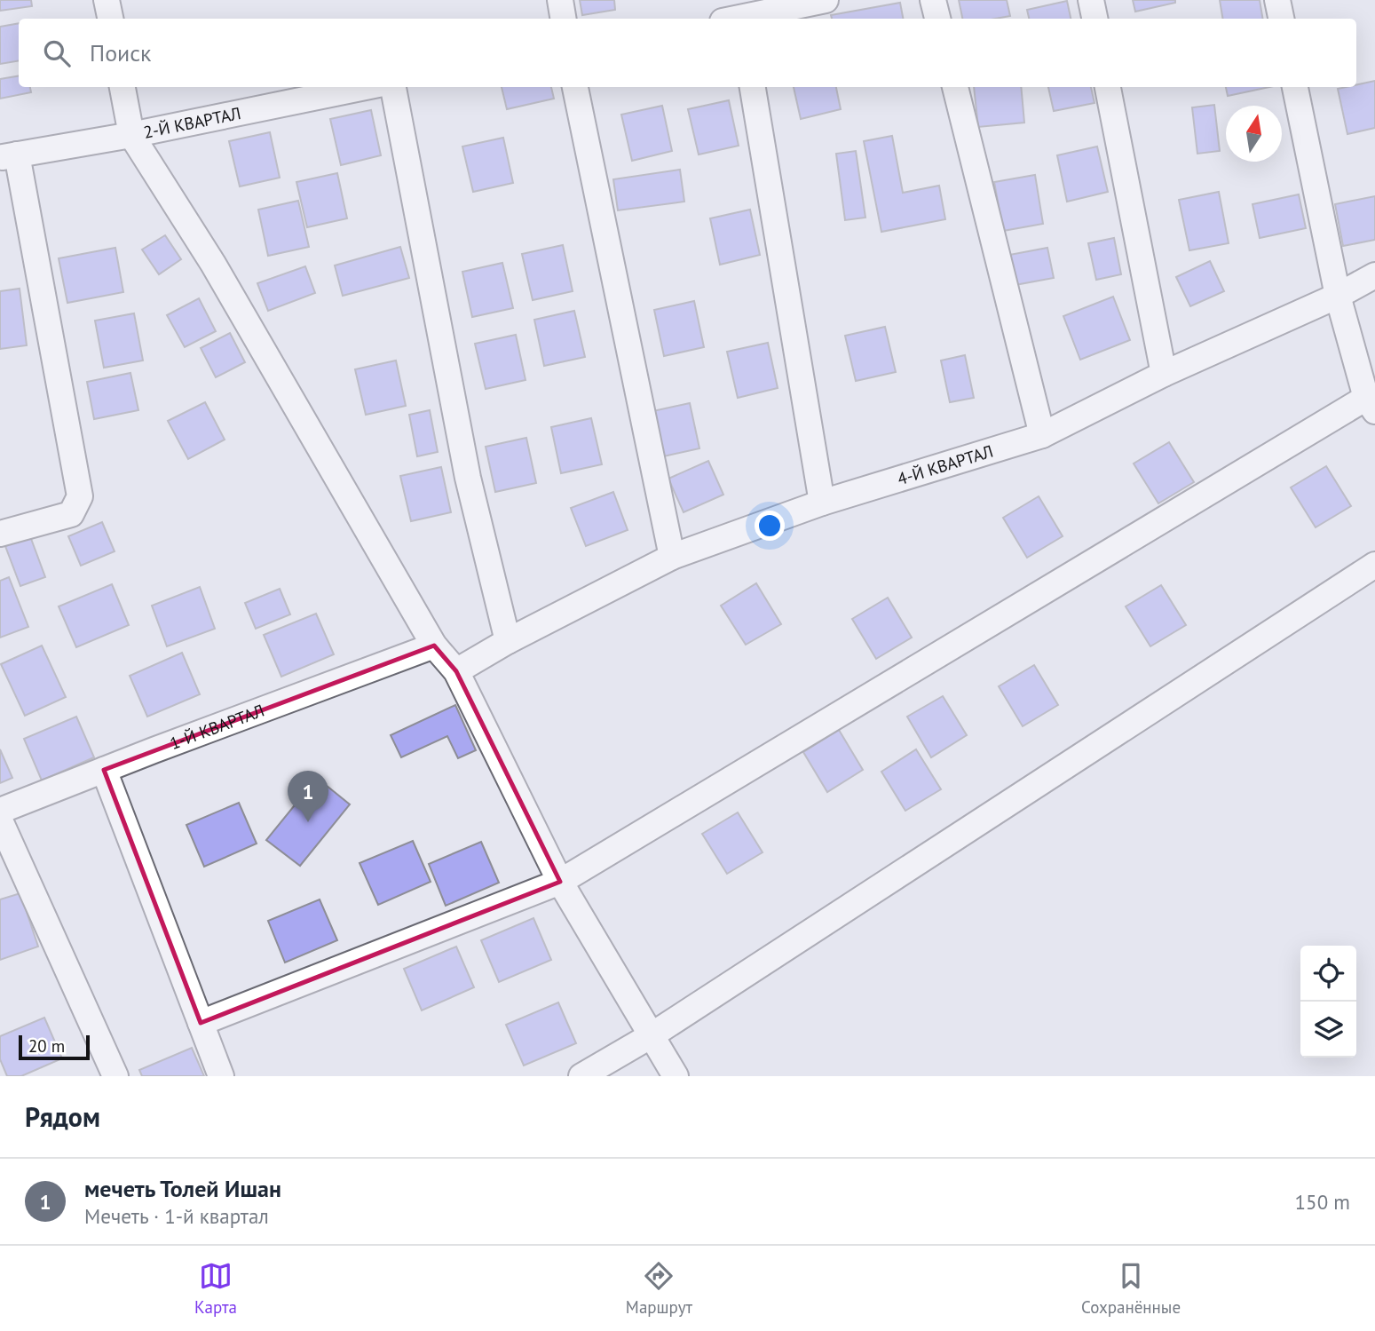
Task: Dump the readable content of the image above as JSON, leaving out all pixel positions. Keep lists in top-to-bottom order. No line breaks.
{"streets":{"street":["2-Й КВАРТАЛ","4-Й КВАРТАЛ","1-Й КВАРТАЛ"]},"scale_bar":"20 m","north":"top","page":{"search":"Поиск","pins":"1","scale":"20 m","heading":"Рядом","list":[{"mark":"1","name":"мечеть Толей Ишан","note":"Мечеть · 1-й квартал","value":"150 m"}],"nav":["Карта","Маршрут","Сохранённые"]}}
